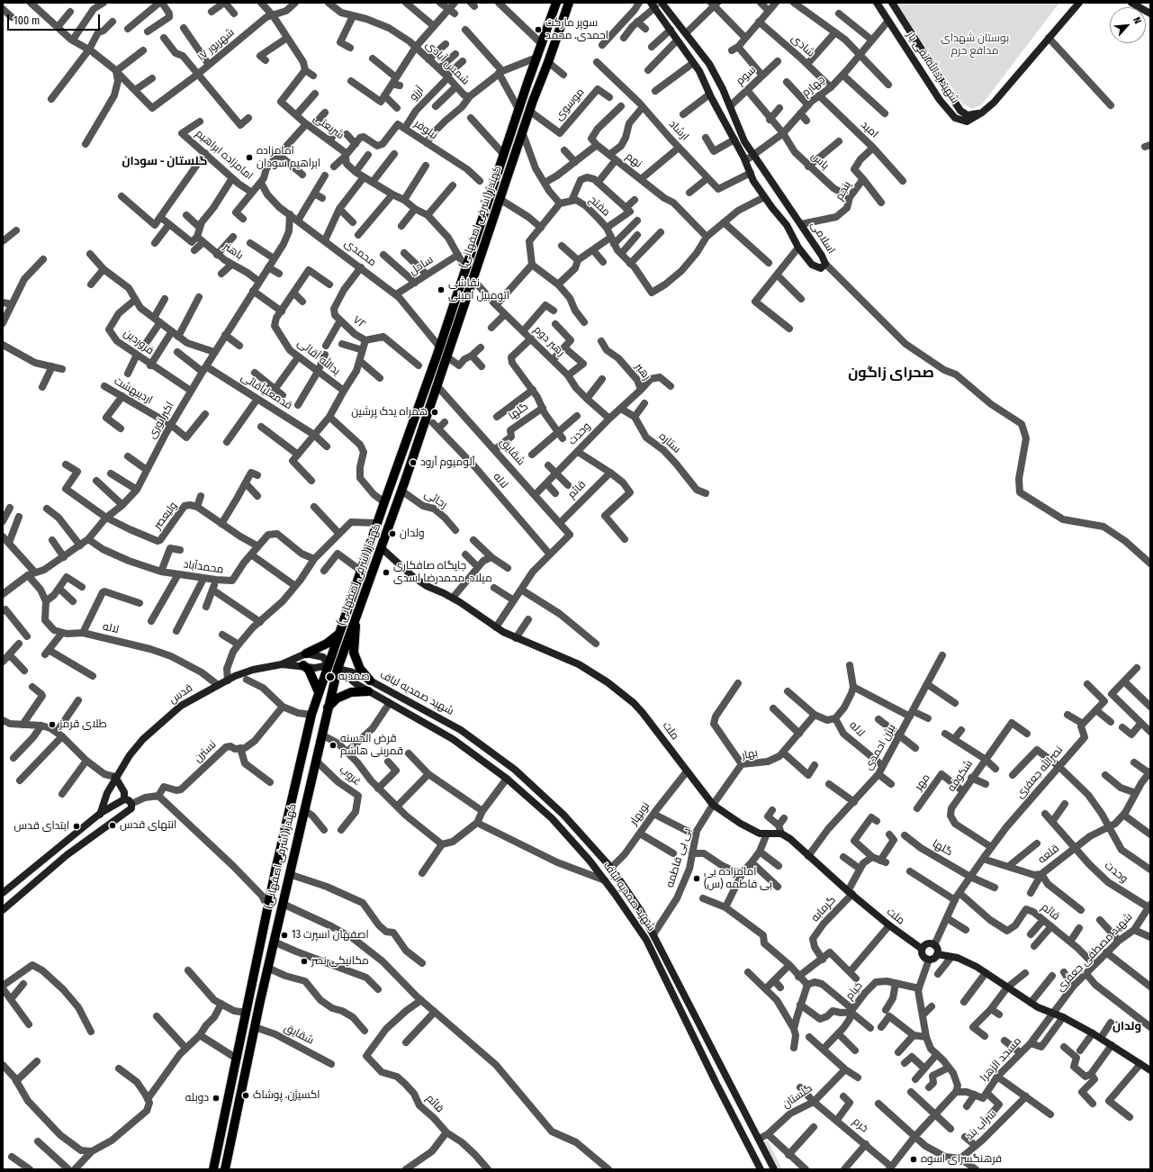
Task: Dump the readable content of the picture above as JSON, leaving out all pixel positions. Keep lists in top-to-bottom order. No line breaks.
{"streets":{"main road":["کهندژ (اشرفی اصفهانی)"],"street":["۱۷ شهریور","شادی","شمس آبادی","شهید یدالله تقی یار","سوم","چهارم","آرزو","موسوی","شریعتی","نیلوفر","امید","ارشاد","امامزاده ابراهیم","نهم","یاس","پنجم","مفتح","اسلامی","باهنر","محمدی","ساحل","۷۲","رهبر دوم","فروردین","یدالله آقائی","رهبر","اردیبهشت","قدمعلیآقائی","گلها","اکبر نوری","وحدت","ستاره","شقایق","لاله","قائم","رجائی","ولیعصر","محمدآباد","شهید صمدیه لباف","قدس","ملت","بیژن احمدی","نسترن","بهار","نصرالله جعفری","غروب","شکوفه","مهر","نوبهار","قلعه","بی بی فاطمه","گرمابه","شهید مصطفی جعفری","خیام","مسجد الزهرا","گلستان","خرم","سرآب بند"]},"crossings":[["شادی","چهارم"],["شمس آبادی","آرزو"],["شمس آبادی","کهندژ (اشرفی اصفهانی)"],["شهید یدالله تقی یار","چهارم"],["سوم","یاس"],["سوم","اسلامی"],["چهارم","امید"],["چهارم","یاس"],["چهارم","اسلامی"],["آرزو","نیلوفر"],["موسوی","کهندژ (اشرفی اصفهانی)"],["شریعتی","امامزاده ابراهیم"],["شریعتی","کهندژ (اشرفی اصفهانی)"],["شریعتی","ساحل"],["امید","پنجم"],["ارشاد","اسلامی"],["امامزاده ابراهیم","محمدی"],["نهم","مفتح"],["یاس","پنجم"],["پنجم","اسلامی"],["کهندژ (اشرفی اصفهانی)","محمدی"],["کهندژ (اشرفی اصفهانی)","رهبر دوم"],["کهندژ (اشرفی اصفهانی)","شقایق"],["کهندژ (اشرفی اصفهانی)","رجائی"],["کهندژ (اشرفی اصفهانی)","شهید صمدیه لباف"],["کهندژ (اشرفی اصفهانی)","ملت"],["کهندژ (اشرفی اصفهانی)","غروب"],["باهنر","اکبر نوری"],["محمدی","ساحل"],["محمدی","۷۲"],["محمدی","اکبر نوری"],["رهبر دوم","وحدت"],["فروردین","اکبر نوری"],["رهبر","وحدت"],["اردیبهشت","اکبر نوری"],["قدمعلیآقائی","اکبر نوری"],["گلها","شقایق"],["اکبر نوری","ولیعصر"],["اکبر نوری","محمدآباد"],["وحدت","ستاره"],["وحدت","شقایق"],["وحدت","قلعه"],["وحدت","شهید مصطفی جعفری"],["شقایق","لاله"],["شقایق","قائم"],["لاله","قدس"],["لاله","بیژن احمدی"],["قائم","شهید مصطفی جعفری"],["شهید صمدیه لباف","نوبهار"],["شهید صمدیه لباف","بی بی فاطمه"],["شهید صمدیه لباف","گلستان"],["ملت","بیژن احمدی"],["ملت","بهار"],["ملت","نوبهار"],["ملت","بی بی فاطمه"],["ملت","گرمابه"],["بهار","بی بی فاطمه"],["نصرالله جعفری","شکوفه"],["نصرالله جعفری","قلعه"],["شکوفه","مهر"],["شهید مصطفی جعفری","مسجد الزهرا"],["گلستان","خرم"]],"districts":["گلستان - سودان","صحرای زاگون","ولدان"],"parks":["بوستان شهدای مدافع حرم"],"places":["سوپر مارکت احمدی. محمد","امامزاده ابراهیم سودان","نقاشی اتومبیل امینی","همراه یدک پرشین","آلومیوم آرود","ولدان","جایگاه صافکاری میلاد. محمدرضا اسدی","صمدیه","طلای قرمز","قرض الحسنه قمربنی هاشم","انتهای قدس","ابتدای قدس","امامزاده بی بی فاطمه (س)","اصفهان اسپرت 13","مکانیکی نصر","اکسیژن. پوشاک","دوبله","فرهنگسرای اسوه"],"scale_bar":"100 m","north":"top right"}
